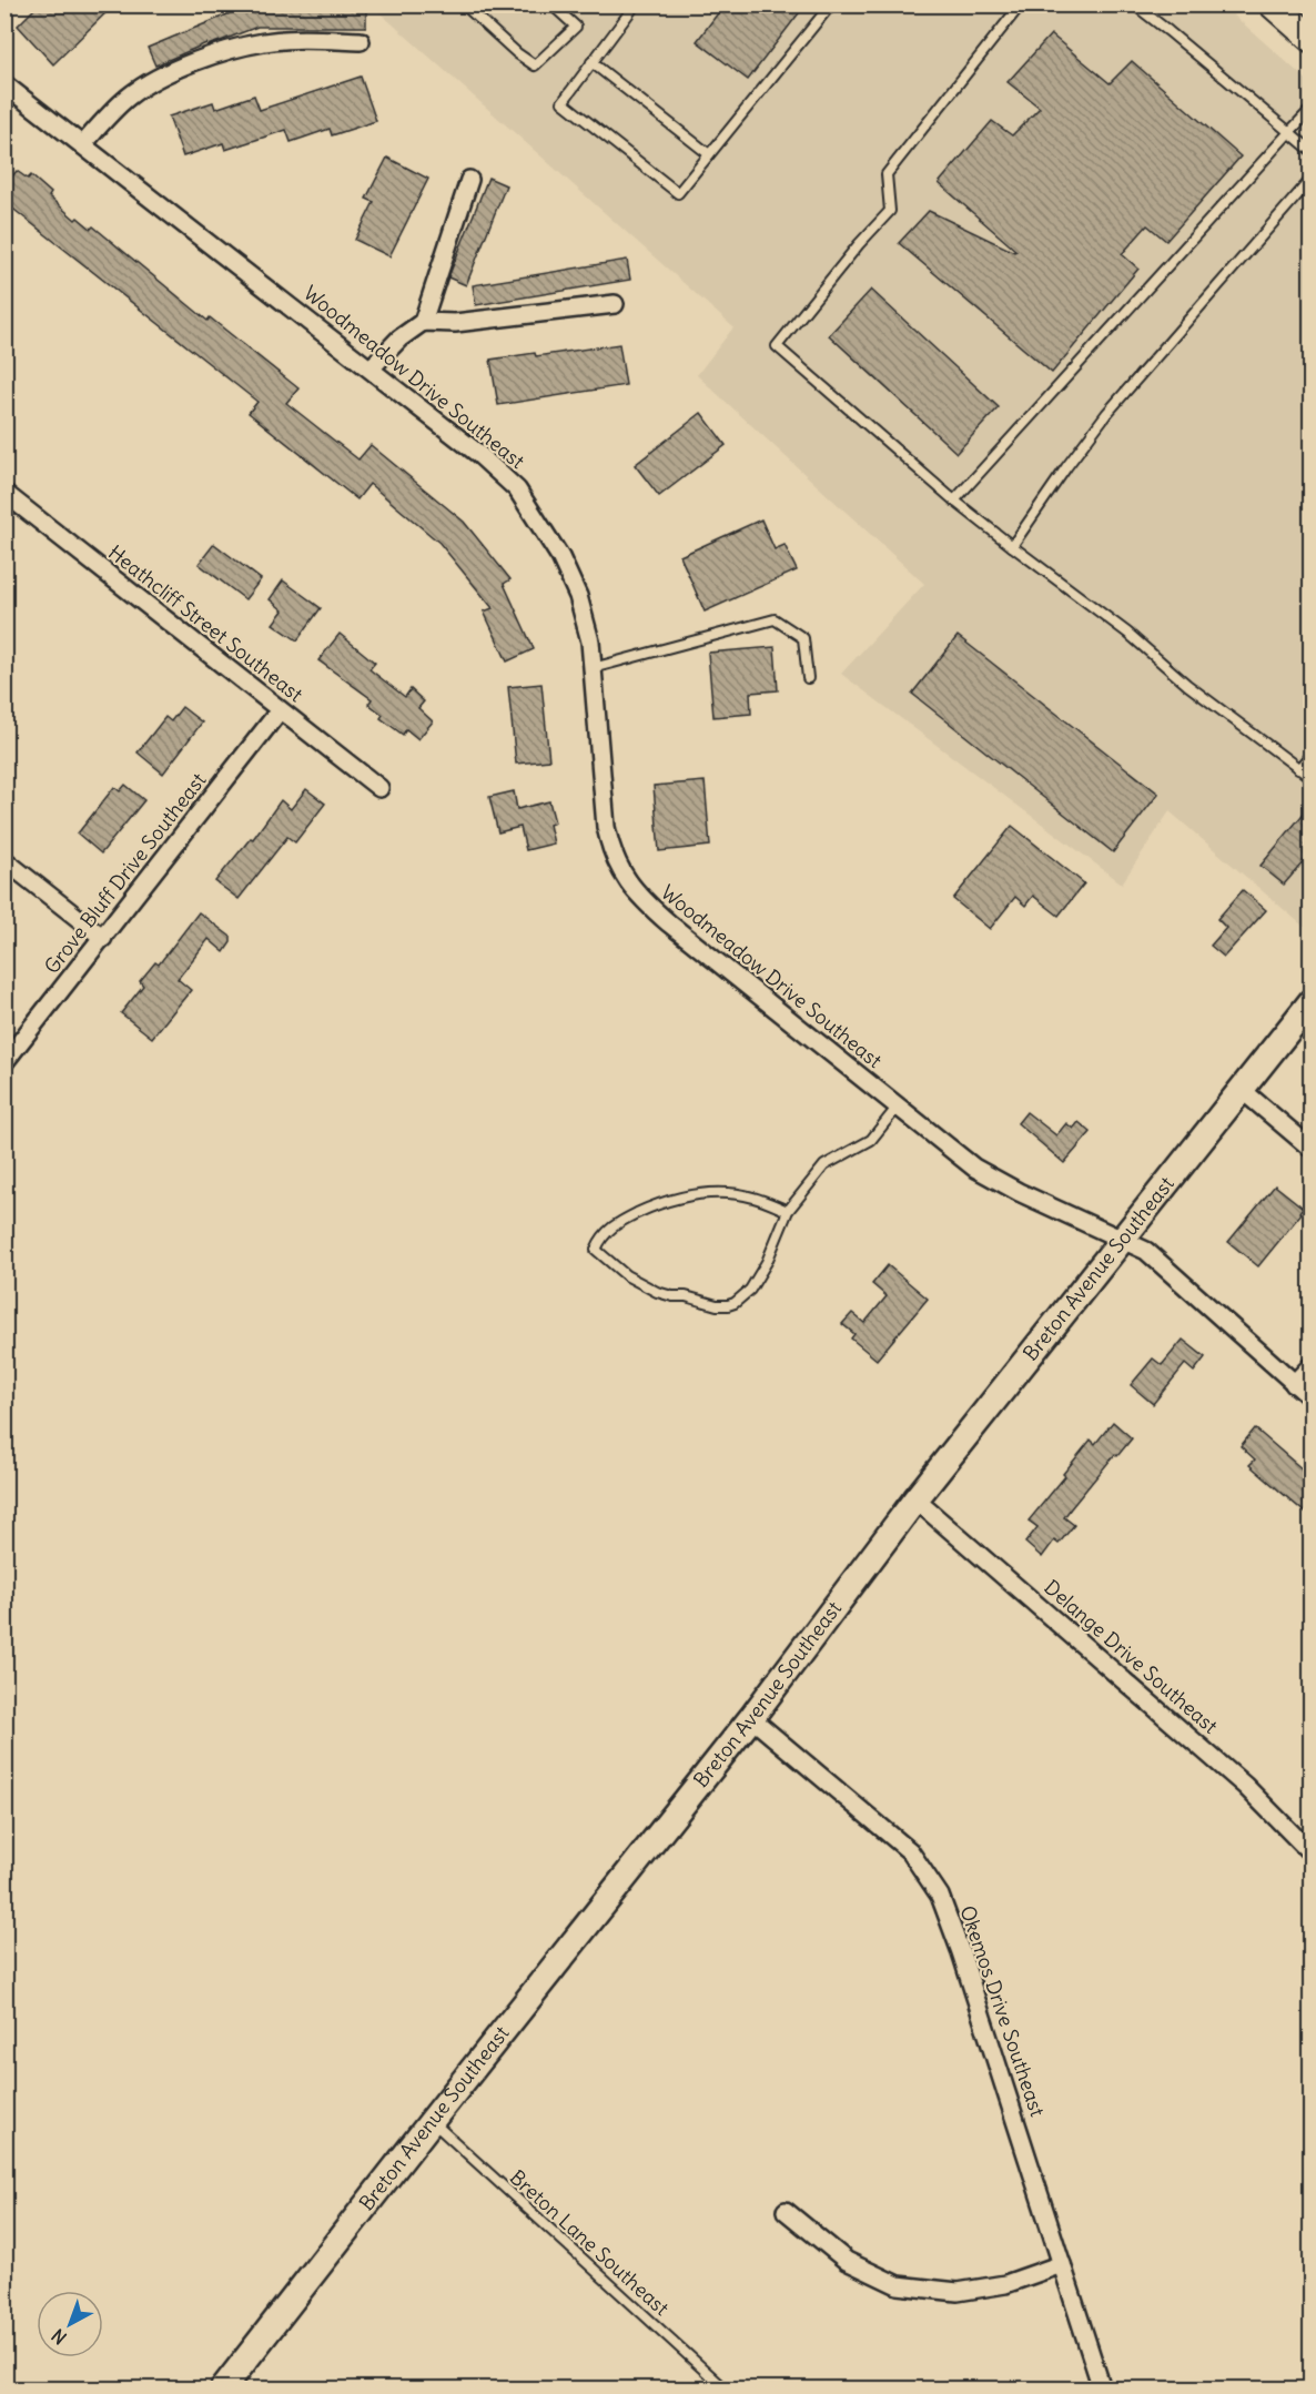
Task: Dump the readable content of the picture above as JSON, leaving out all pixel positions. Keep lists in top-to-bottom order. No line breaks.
{"streets":{"main road":["Breton Avenue Southeast"],"street":["Woodmeadow Drive Southeast","Heathcliff Street Southeast","Grove Bluff Drive Southeast","Delange Drive Southeast","Okemos Drive Southeast"],"lane":["Breton Lane Southeast"]},"crossings":[["Woodmeadow Drive Southeast","Breton Avenue Southeast"],["Heathcliff Street Southeast","Grove Bluff Drive Southeast"],["Breton Avenue Southeast","Delange Drive Southeast"],["Breton Avenue Southeast","Okemos Drive Southeast"],["Breton Avenue Southeast","Breton Lane Southeast"]],"north":"bottom left"}
